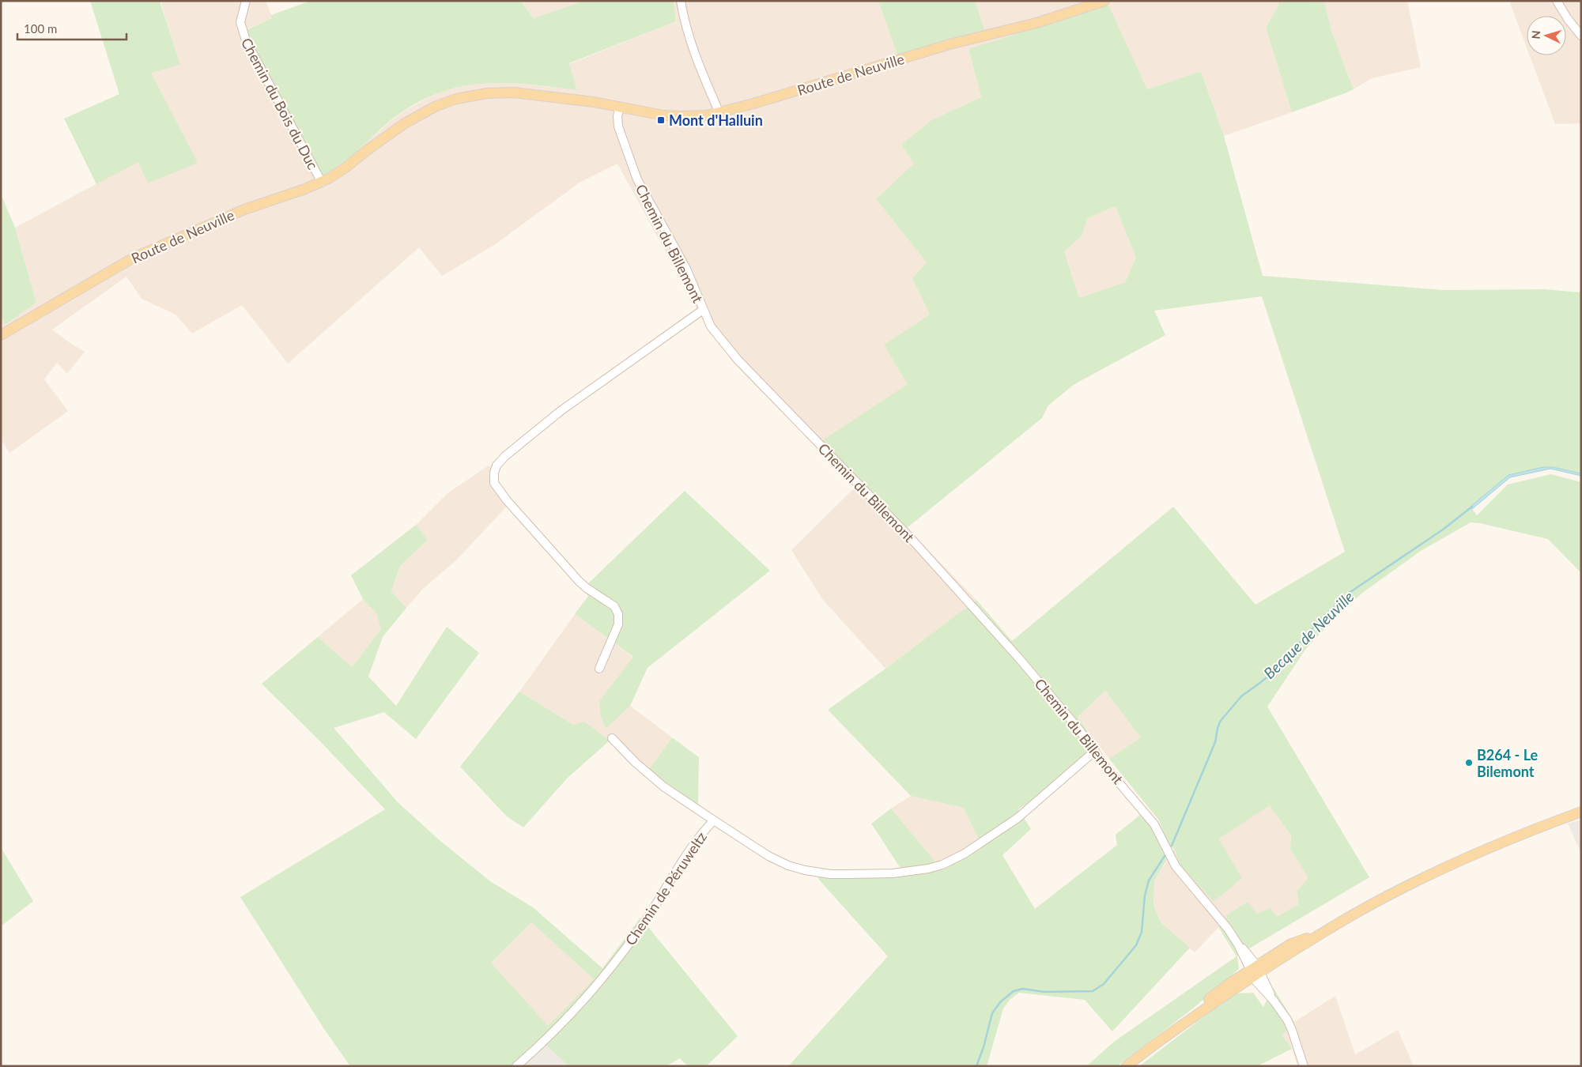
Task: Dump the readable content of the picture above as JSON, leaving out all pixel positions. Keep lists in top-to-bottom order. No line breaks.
{"streets":{"main road":["Route de Neuville"],"street":["Chemin du Bois du Duc","Chemin du Billemont","Chemin de Péruweltz"]},"crossings":[["Route de Neuville","Chemin du Bois du Duc"],["Route de Neuville","Chemin du Billemont"],["Chemin du Billemont","Chemin de Péruweltz"]],"water":["Becque de Neuville"],"places":{"transit":["Mont d'Halluin"],"other":["B264 - Le Bilemont"]},"scale_bar":"100 m","north":"left"}
